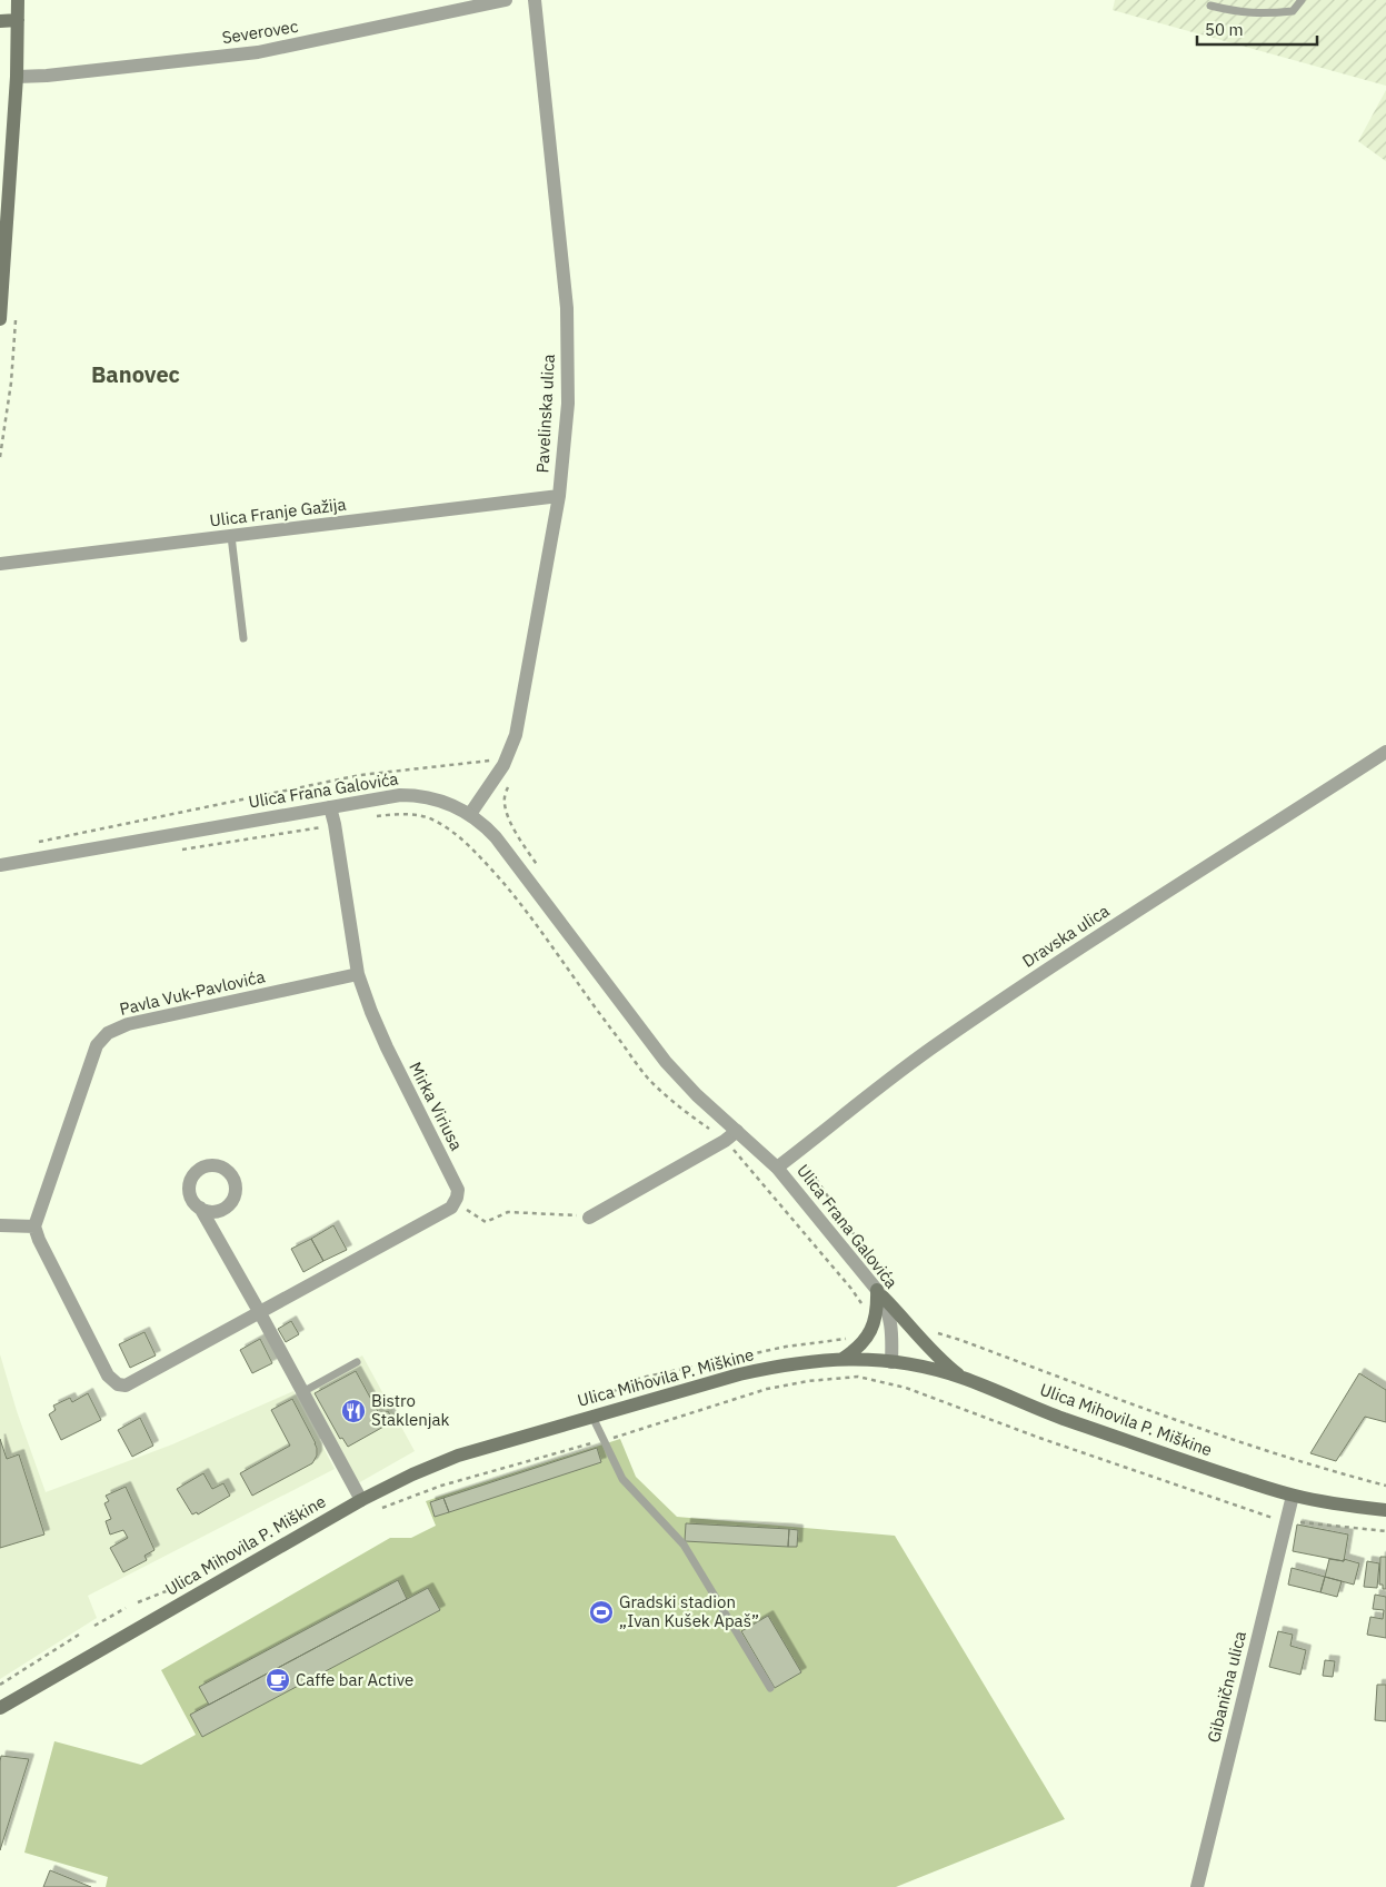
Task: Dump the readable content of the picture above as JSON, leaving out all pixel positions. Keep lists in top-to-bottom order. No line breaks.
{"streets":{"main road":["Ulica Mihovila P. Miškine"],"street":["Severovec","Pavelinska ulica","Ulica Franje Gažija","Ulica Frana Galovića","Dravska ulica","Pavla Vuk-Pavlovića","Mirka Viriusa","Gibanična ulica"]},"crossings":[["Pavelinska ulica","Ulica Franje Gažija"],["Pavelinska ulica","Ulica Frana Galovića"],["Ulica Frana Galovića","Dravska ulica"],["Ulica Frana Galovića","Mirka Viriusa"],["Ulica Frana Galovića","Ulica Mihovila P. Miškine"],["Pavla Vuk-Pavlovića","Mirka Viriusa"],["Ulica Mihovila P. Miškine","Gibanična ulica"]],"districts":["Banovec"],"places":{"restaurant":["Bistro Staklenjak"],"sports":["Gradski stadion „Ivan Kušek Apaš”"],"cafe":["Caffe bar Active"]},"scale_bar":"50 m"}
